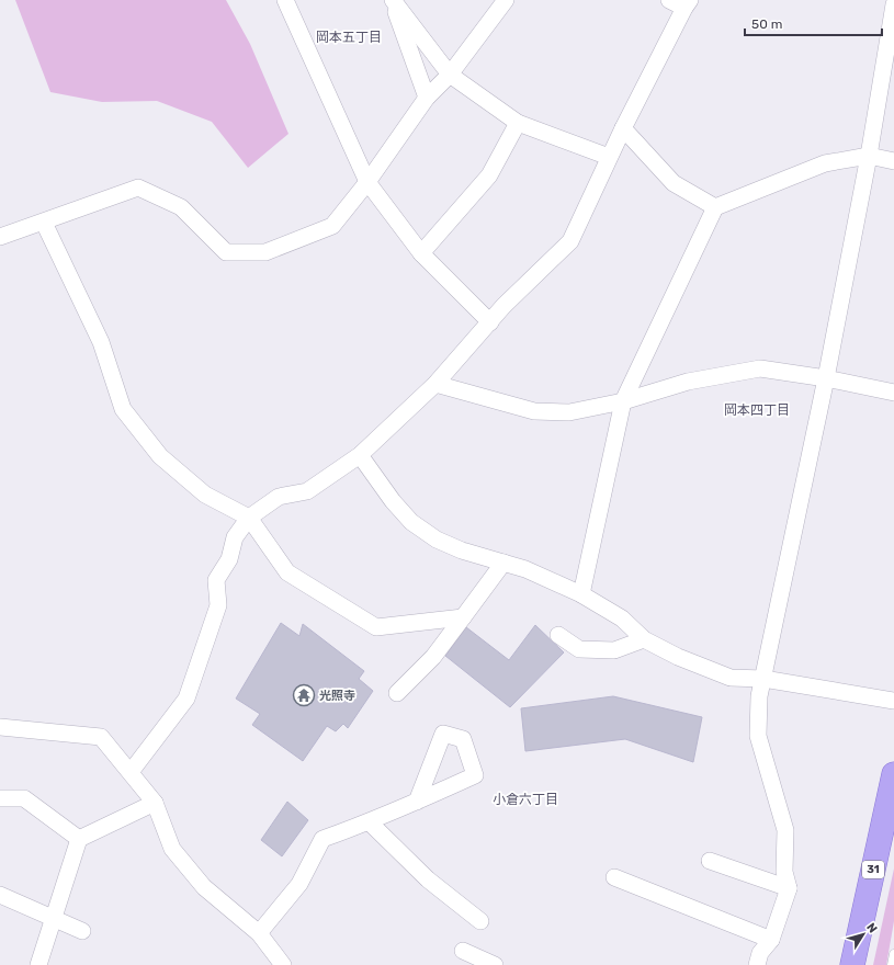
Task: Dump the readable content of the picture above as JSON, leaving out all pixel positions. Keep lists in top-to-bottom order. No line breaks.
{"streets":{"main road":["31"]},"districts":["岡本五丁目","岡本四丁目","小倉六丁目"],"places":{"temple":["光照寺"]},"scale_bar":"50 m","north":"top right"}
